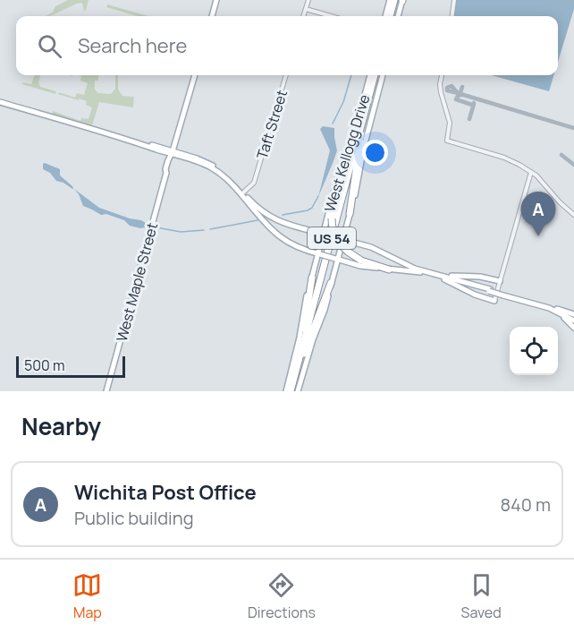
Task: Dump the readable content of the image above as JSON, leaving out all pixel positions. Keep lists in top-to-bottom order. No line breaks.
{"streets":{"highway":["US 54"],"main road":["West Kellogg Drive","West Maple Street"],"street":["Taft Street"]},"crossings":[["West Kellogg Drive","US 54"]],"scale_bar":"500 m","page":{"search":"Search here","pins":"A","scale":"500 m","heading":"Nearby","list":[{"mark":"A","name":"Wichita Post Office","note":"Public building","value":"840 m"}],"nav":["Map","Directions","Saved"]}}
